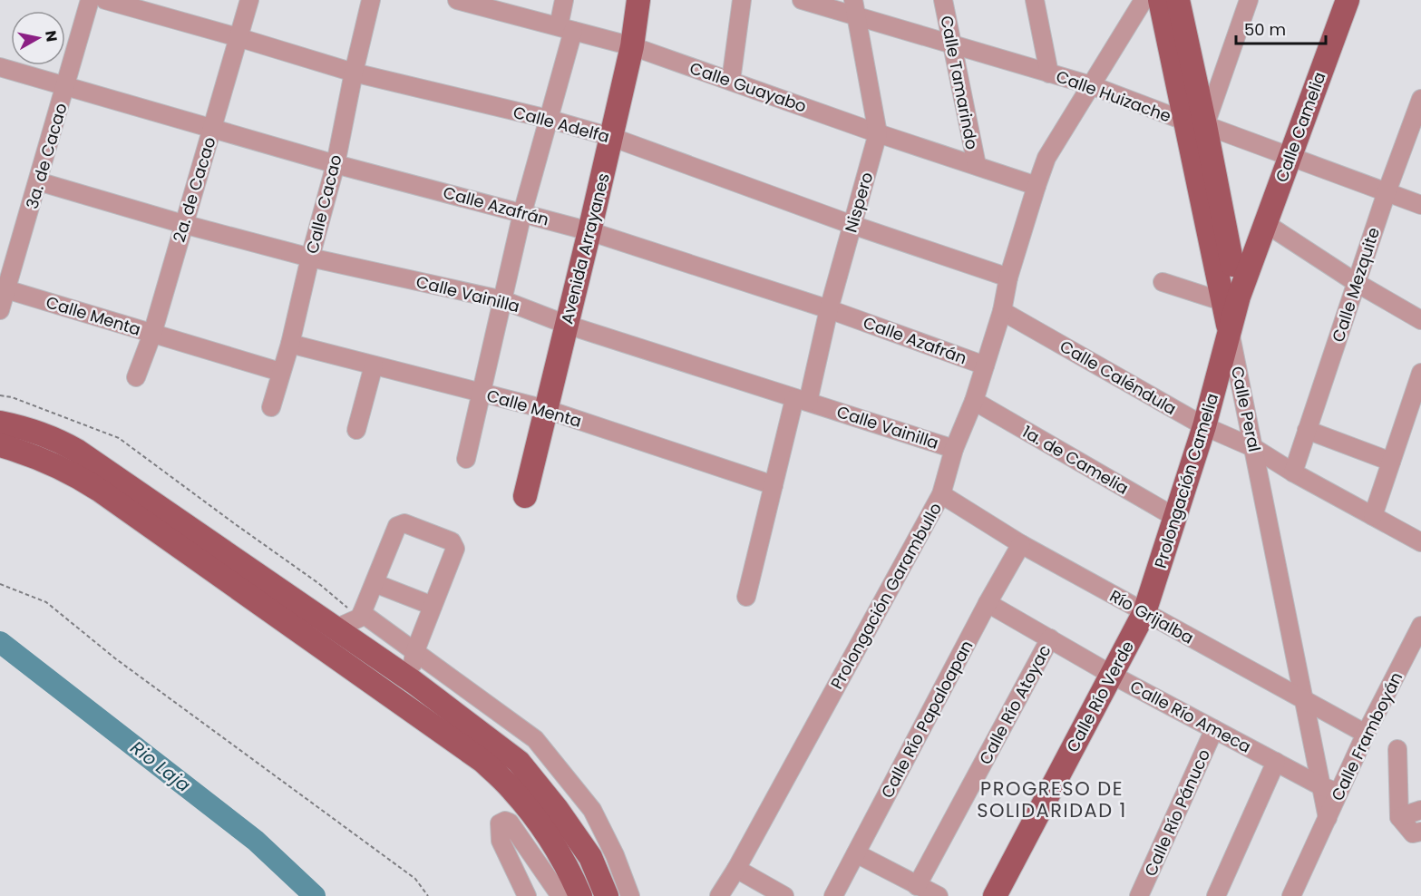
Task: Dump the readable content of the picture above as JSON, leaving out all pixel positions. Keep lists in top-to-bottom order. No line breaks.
{"streets":{"main road":["Calle Camelia","Avenida Arrayanes","Calle Peral","Prolongación Camelia","Calle Río Verde"],"street":["Calle Tamarindo","Calle Guayabo","Calle Huizache","Calle Adelfa","3a. de Cacao","2a. de Cacao","Nispero","Calle Cacao","Calle Azafrán","Calle Mezquite","Calle Vainilla","Calle Menta","Calle Caléndula","1a. de Camelia","Prolongación Garambullo","Río Grijalba","Calle Río Atoyac","Calle Río Ameca","Calle Río Papaloapan","Calle Framboyán","Calle Río Pánuco"]},"crossings":[["Calle Tamarindo","Calle Guayabo"],["Calle Tamarindo","Calle Huizache"],["Calle Guayabo","Nispero"],["Calle Guayabo","Avenida Arrayanes"],["Calle Guayabo","Prolongación Garambullo"],["Calle Huizache","Calle Camelia"],["Calle Huizache","Nispero"],["Calle Huizache","Calle Mezquite"],["Calle Huizache","Calle Peral"],["Calle Huizache","Prolongación Garambullo"],["Calle Adelfa","2a. de Cacao"],["Calle Adelfa","Nispero"],["Calle Adelfa","Calle Cacao"],["Calle Adelfa","Avenida Arrayanes"],["Calle Adelfa","Prolongación Garambullo"],["3a. de Cacao","Calle Azafrán"],["3a. de Cacao","Calle Vainilla"],["3a. de Cacao","Calle Menta"],["2a. de Cacao","Calle Azafrán"],["2a. de Cacao","Calle Vainilla"],["2a. de Cacao","Calle Menta"],["Nispero","Calle Azafrán"],["Nispero","Calle Vainilla"],["Nispero","Calle Menta"],["Calle Cacao","Calle Azafrán"],["Calle Cacao","Calle Vainilla"],["Calle Cacao","Calle Menta"],["Calle Azafrán","Avenida Arrayanes"],["Calle Azafrán","Prolongación Garambullo"],["Avenida Arrayanes","Calle Vainilla"],["Avenida Arrayanes","Calle Menta"],["Calle Mezquite","Calle Caléndula"],["Calle Vainilla","Prolongación Garambullo"],["Calle Caléndula","Calle Peral"],["Calle Caléndula","Prolongación Camelia"],["Calle Caléndula","Prolongación Garambullo"],["Calle Peral","Prolongación Camelia"],["Calle Peral","Río Grijalba"],["Calle Peral","Calle Río Ameca"],["Calle Peral","Calle Framboyán"],["1a. de Camelia","Prolongación Camelia"],["1a. de Camelia","Prolongación Garambullo"],["Prolongación Camelia","Río Grijalba"],["Prolongación Camelia","Calle Río Verde"],["Prolongación Garambullo","Río Grijalba"],["Río Grijalba","Calle Río Verde"],["Río Grijalba","Calle Río Papaloapan"],["Río Grijalba","Calle Framboyán"],["Calle Río Verde","Calle Río Ameca"],["Calle Río Atoyac","Calle Río Ameca"],["Calle Río Ameca","Calle Río Papaloapan"],["Calle Río Ameca","Calle Framboyán"],["Calle Río Ameca","Calle Río Pánuco"]],"districts":["PROGRESO DE SOLIDARIDAD 1"],"water":["Rio Laja"],"scale_bar":"50 m","north":"right"}
